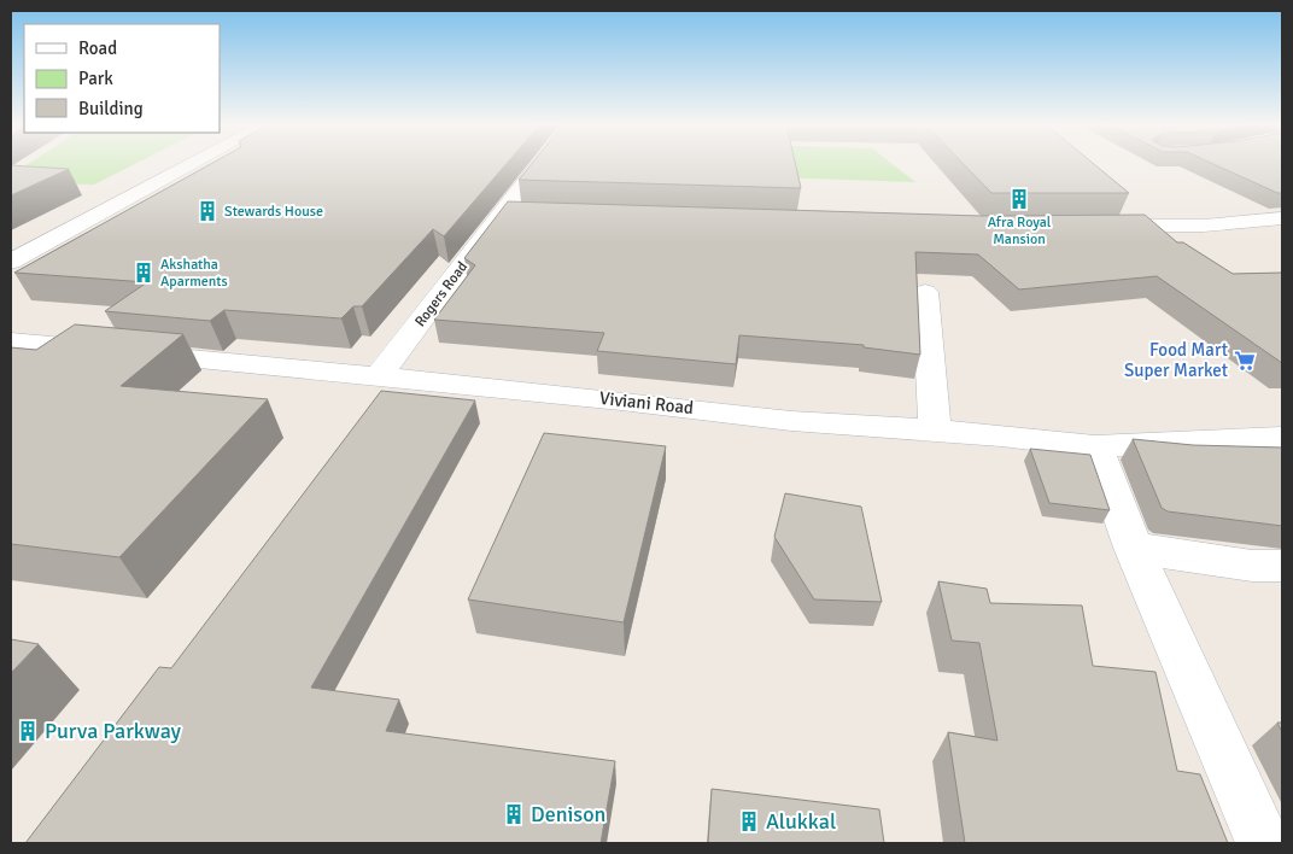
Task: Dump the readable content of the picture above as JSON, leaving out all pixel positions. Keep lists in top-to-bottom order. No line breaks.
{"streets":{"street":["Rogers Road","Viviani Road"]},"crossings":[["Rogers Road","Viviani Road"]],"places":{"building":["Afra Royal Mansion","Stewards House","Akshatha Aparments","Purva Parkway","Denison","Alukkal"],"supermarket":["Food Mart Super Market"]},"legend":["Road","Park","Building"]}
